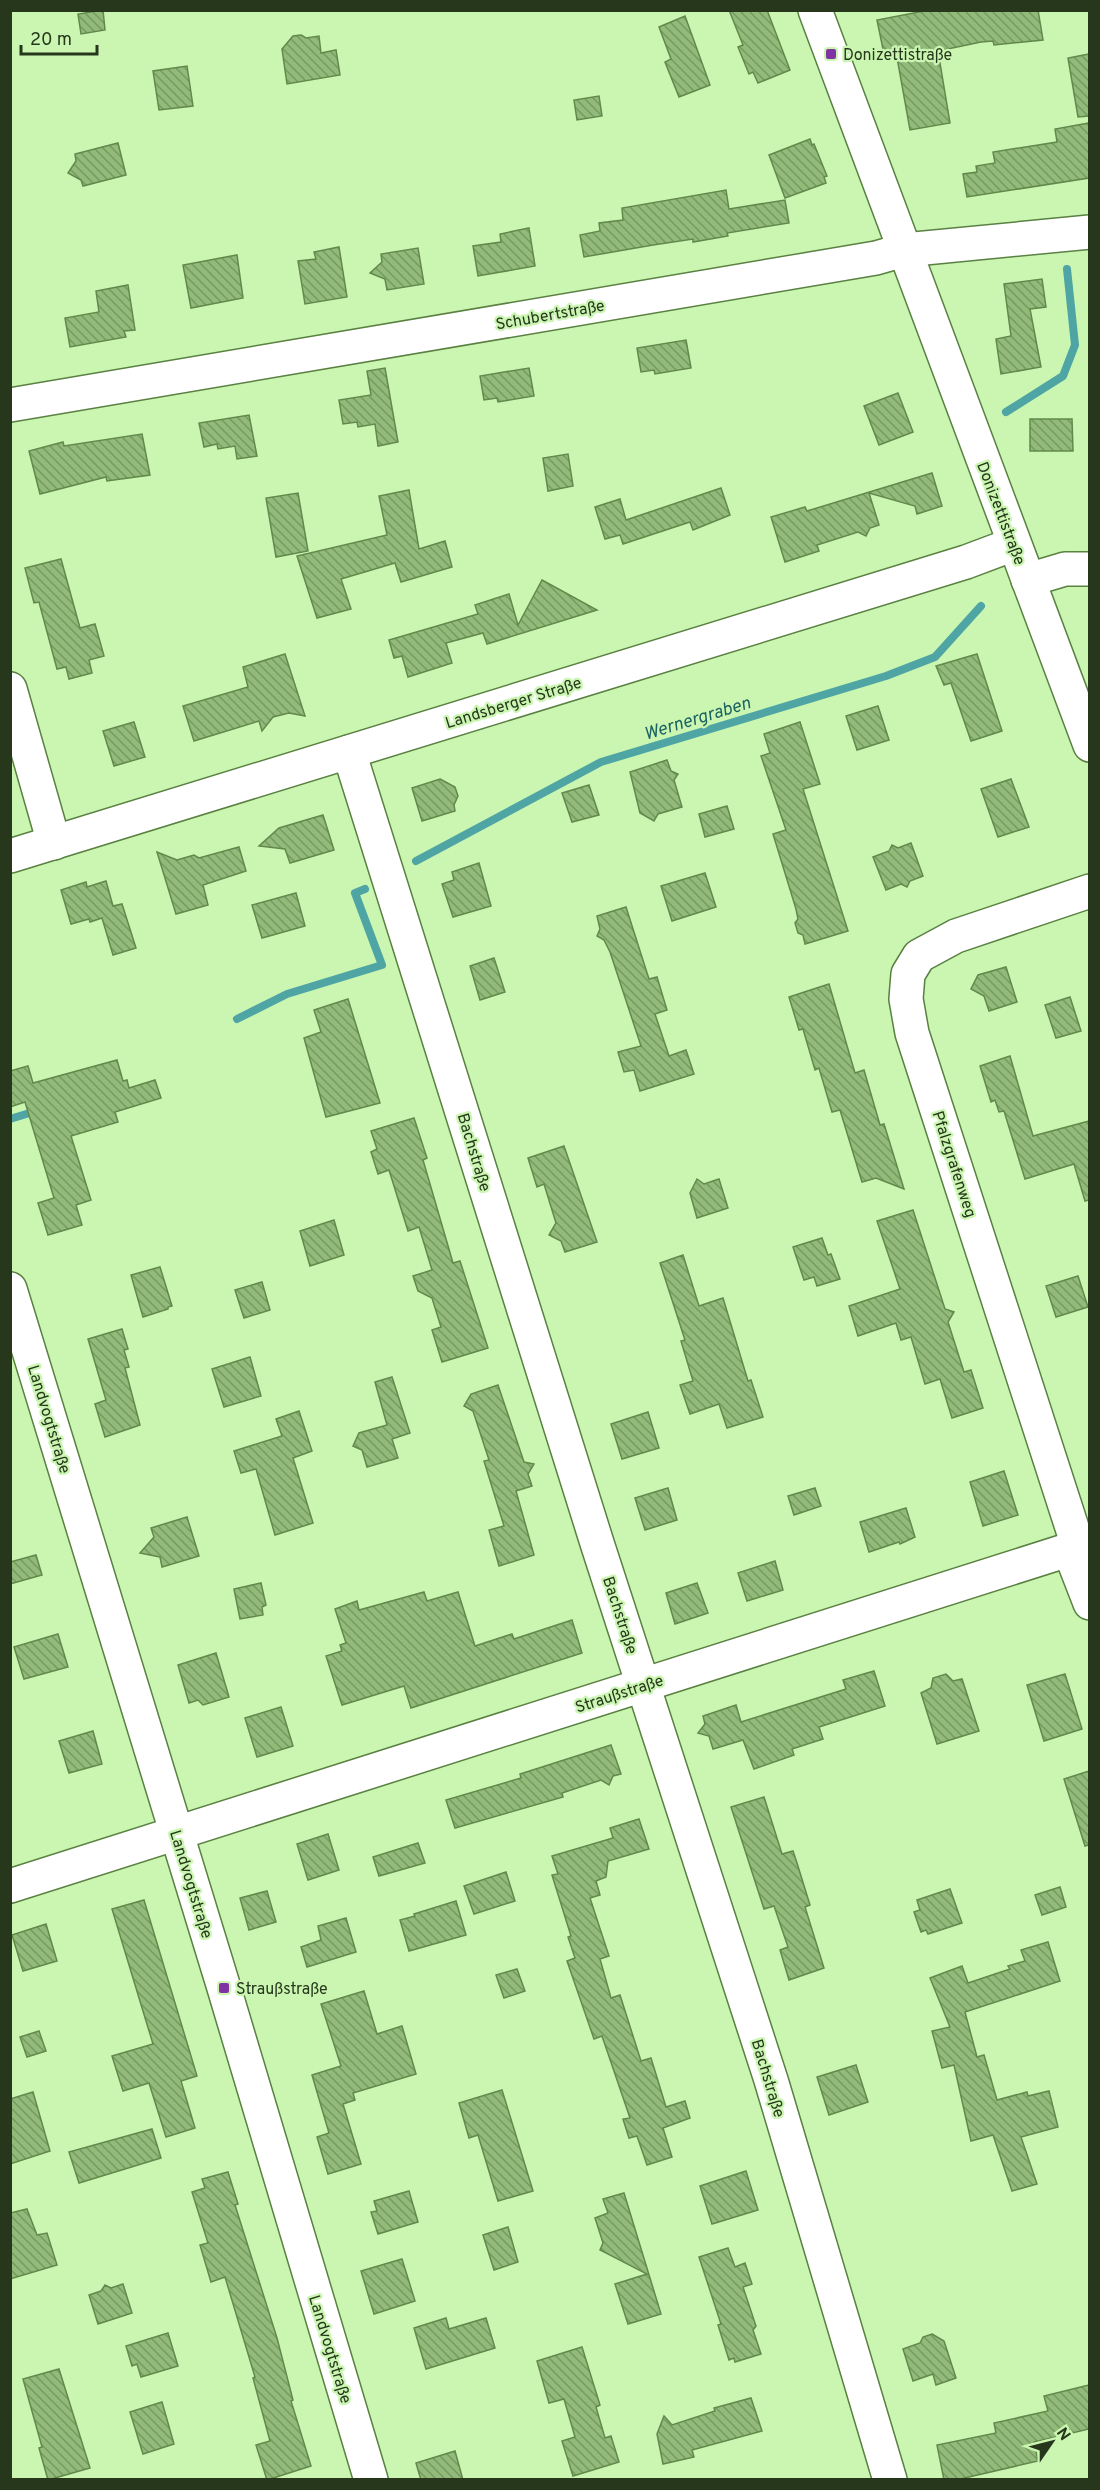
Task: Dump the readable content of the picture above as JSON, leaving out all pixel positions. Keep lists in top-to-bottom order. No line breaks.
{"streets":{"street":["Schubertstraße","Donizettistraße","Landsberger Straße","Bachstraße","Pfalzgrafenweg","Landvogtstraße","Straußstraße"]},"crossings":[["Schubertstraße","Donizettistraße"],["Donizettistraße","Landsberger Straße"],["Landsberger Straße","Bachstraße"],["Bachstraße","Straußstraße"],["Pfalzgrafenweg","Straußstraße"],["Landvogtstraße","Straußstraße"]],"water":["Wernergraben"],"places":{"transit":["Donizettistraße","Straußstraße"]},"scale_bar":"20 m","north":"top right"}
